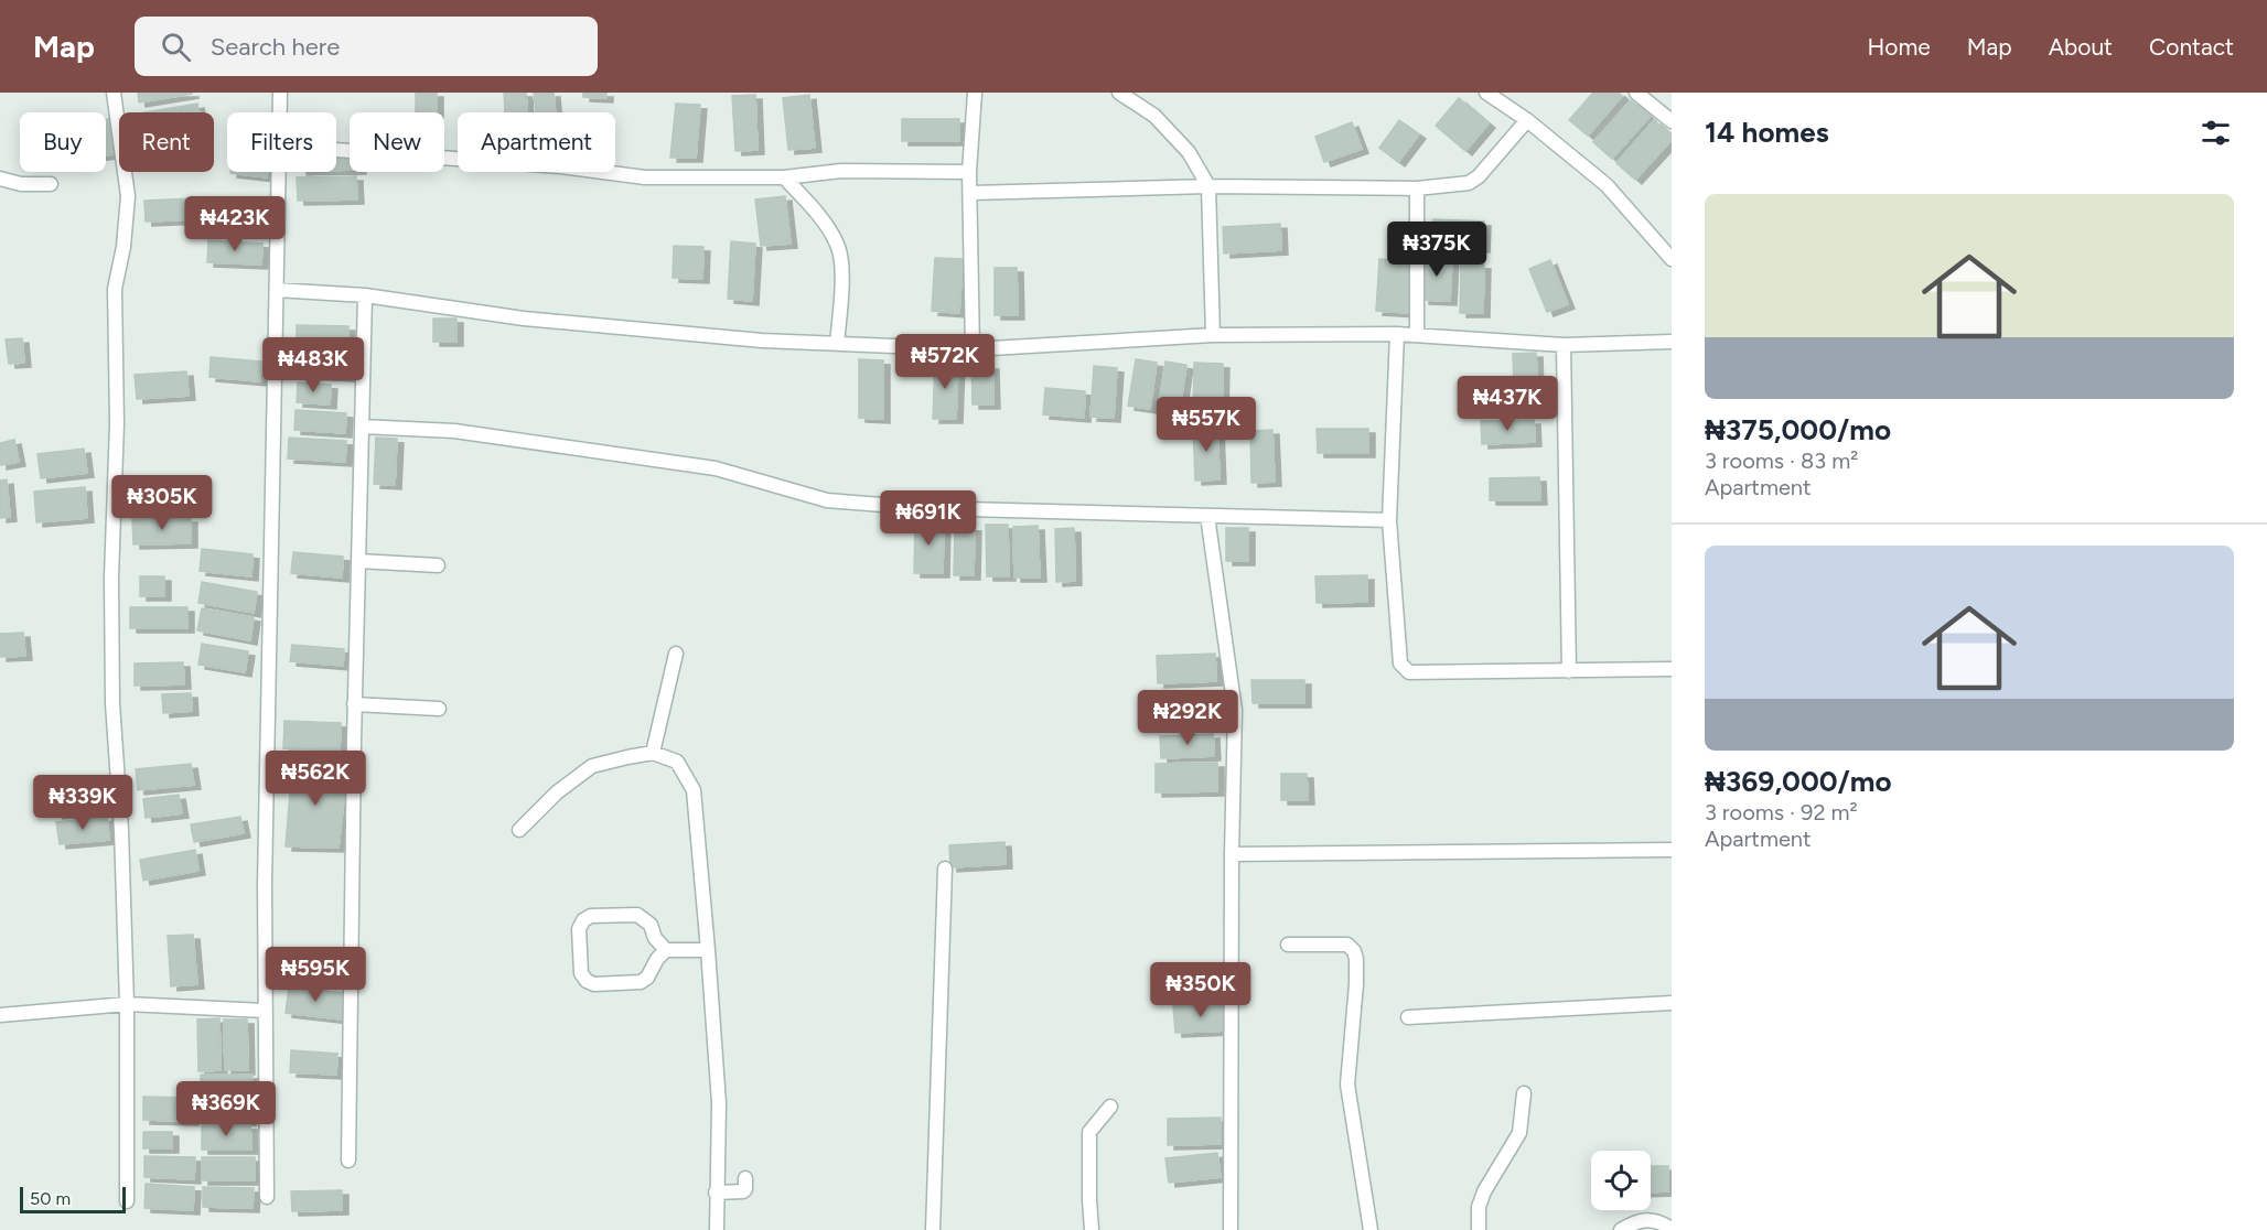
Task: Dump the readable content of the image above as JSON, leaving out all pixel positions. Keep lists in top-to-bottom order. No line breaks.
{"scale_bar":"50 m","page":{"header":"Map","search":"Search here","nav":["Home","Map","About","Contact"],"heading":"14 homes","chip":["Buy","Rent","Filters","New","Apartment"],"list":[{"name":"₦375,000/mo","note":"3 rooms · 83 m² · Apartment"},{"name":"₦369,000/mo","note":"3 rooms · 92 m² · Apartment"}],"price":["₦423K","₦375K","₦572K","₦483K","₦437K","₦557K","₦305K","₦691K","₦292K","₦562K","₦339K","₦595K","₦350K","₦369K"],"scale":"50 m"}}
